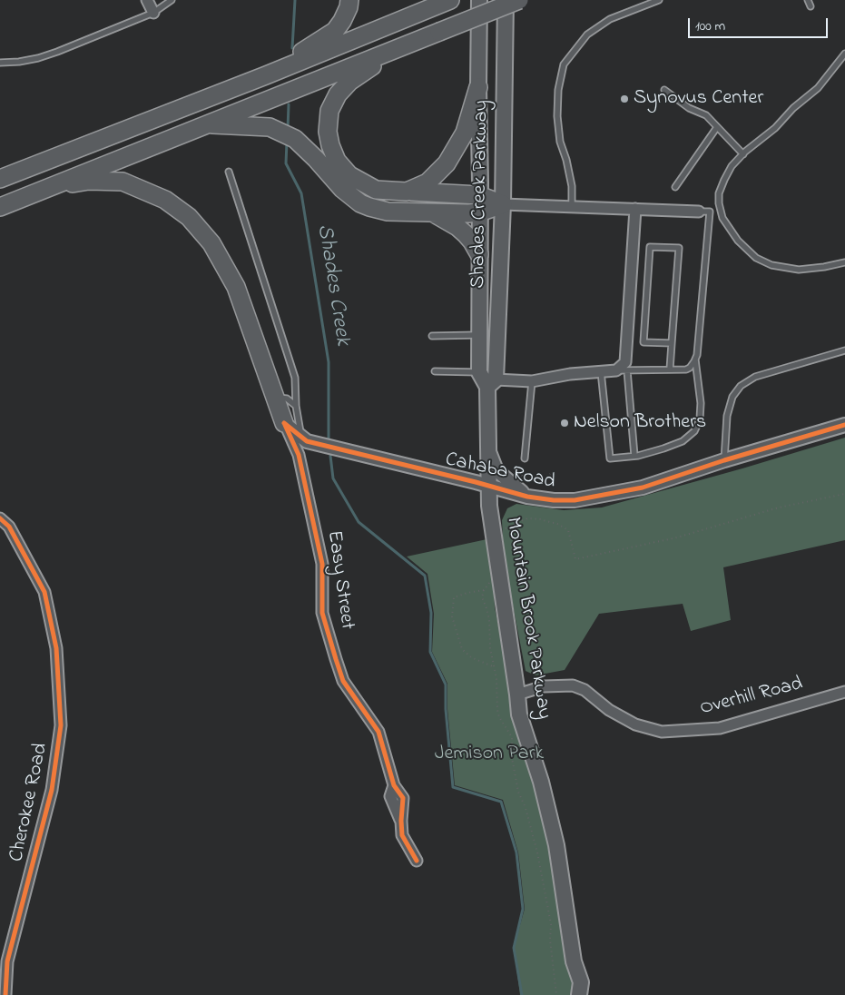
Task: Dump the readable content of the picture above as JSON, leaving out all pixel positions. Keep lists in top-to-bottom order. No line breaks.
{"streets":{"main road":["Shades Creek Parkway","Mountain Brook Parkway"],"street":["Cahaba Road","Easy Street","Overhill Road","Cherokee Road"]},"crossings":[["Shades Creek Parkway","Cahaba Road"],["Shades Creek Parkway","Mountain Brook Parkway"],["Cahaba Road","Easy Street"],["Cahaba Road","Mountain Brook Parkway"],["Mountain Brook Parkway","Overhill Road"]],"water":["Shades Creek"],"parks":["Jemison Park"],"places":["Synovus Center","Nelson Brothers"],"scale_bar":"100 m"}
